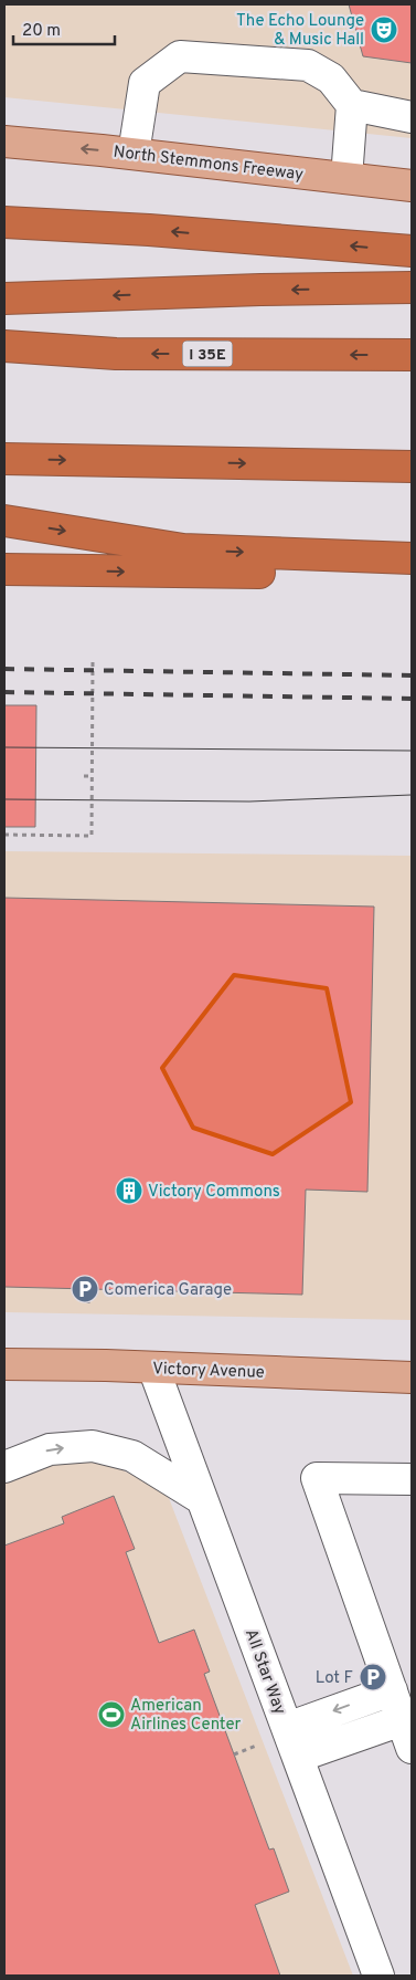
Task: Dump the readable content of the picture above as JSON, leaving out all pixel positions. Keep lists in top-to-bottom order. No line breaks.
{"streets":{"highway":["I 35E"],"main road":["North Stemmons Freeway","Victory Avenue"],"street":["All Star Way"]},"crossings":[["Victory Avenue","All Star Way"]],"places":{"theatre":["The Echo Lounge & Music Hall"],"building":["Victory Commons"],"parking":["Comerica Garage","Lot F"],"sports":["American Airlines Center"]},"scale_bar":"20 m"}
